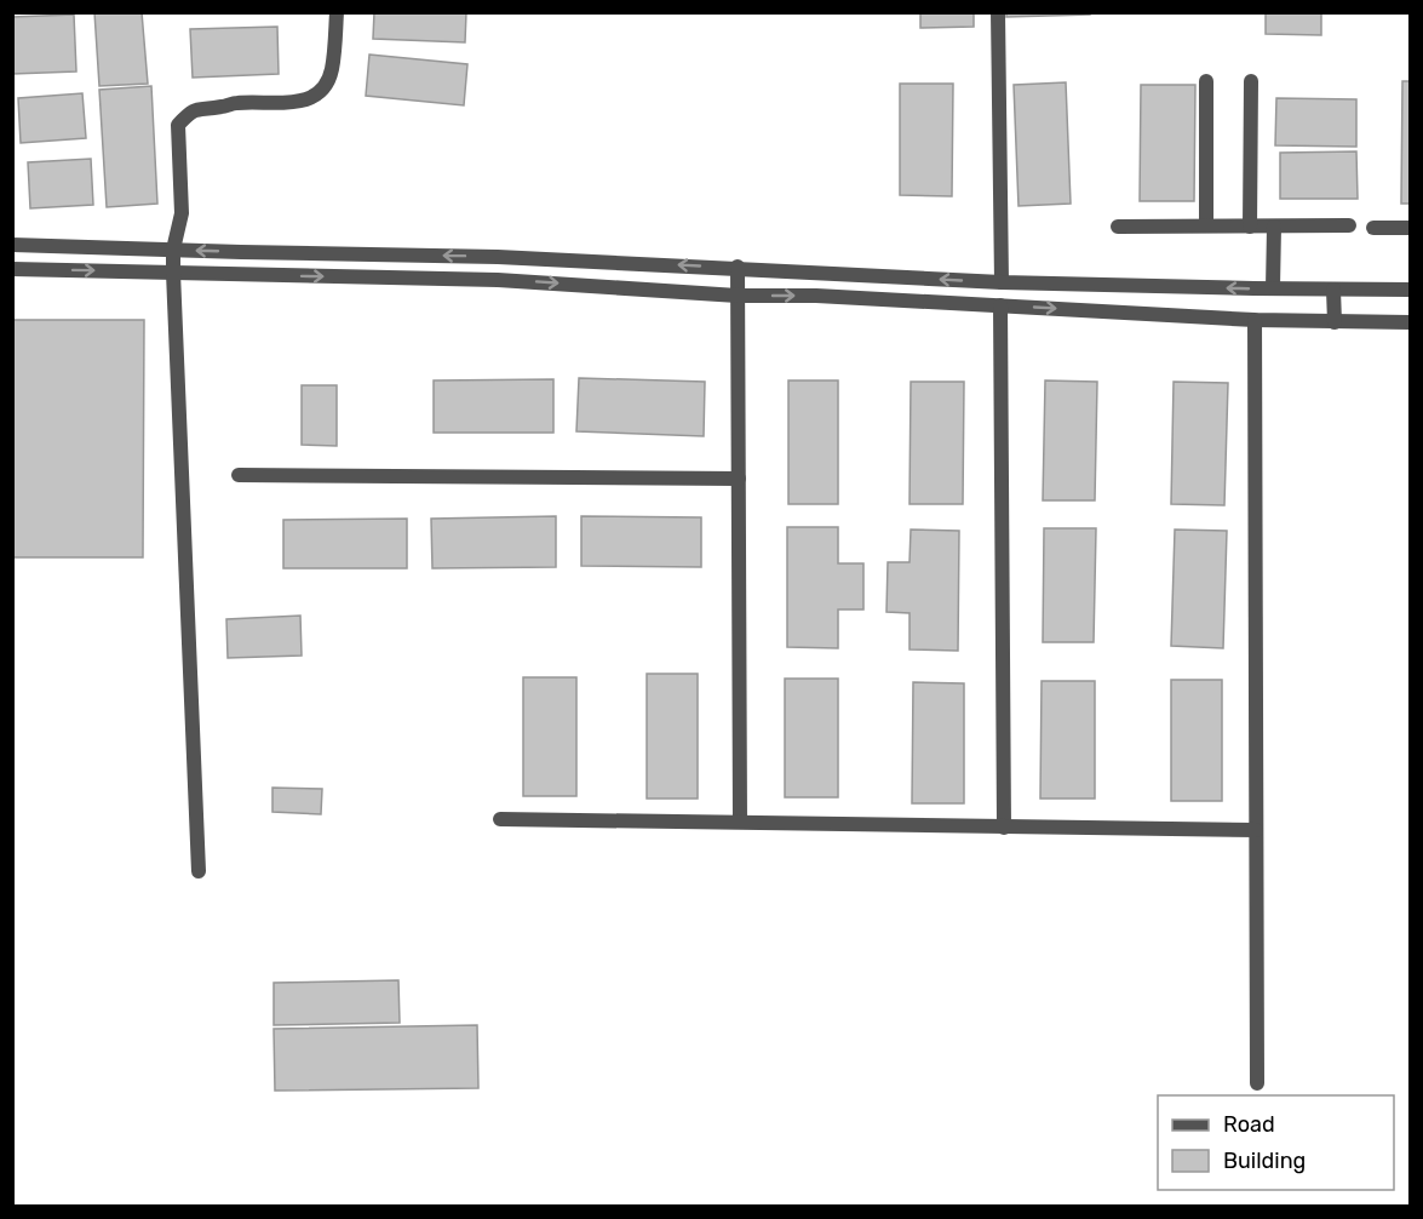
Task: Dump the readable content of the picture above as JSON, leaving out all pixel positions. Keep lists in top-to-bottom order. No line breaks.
{"legend":["Road","Building"]}
